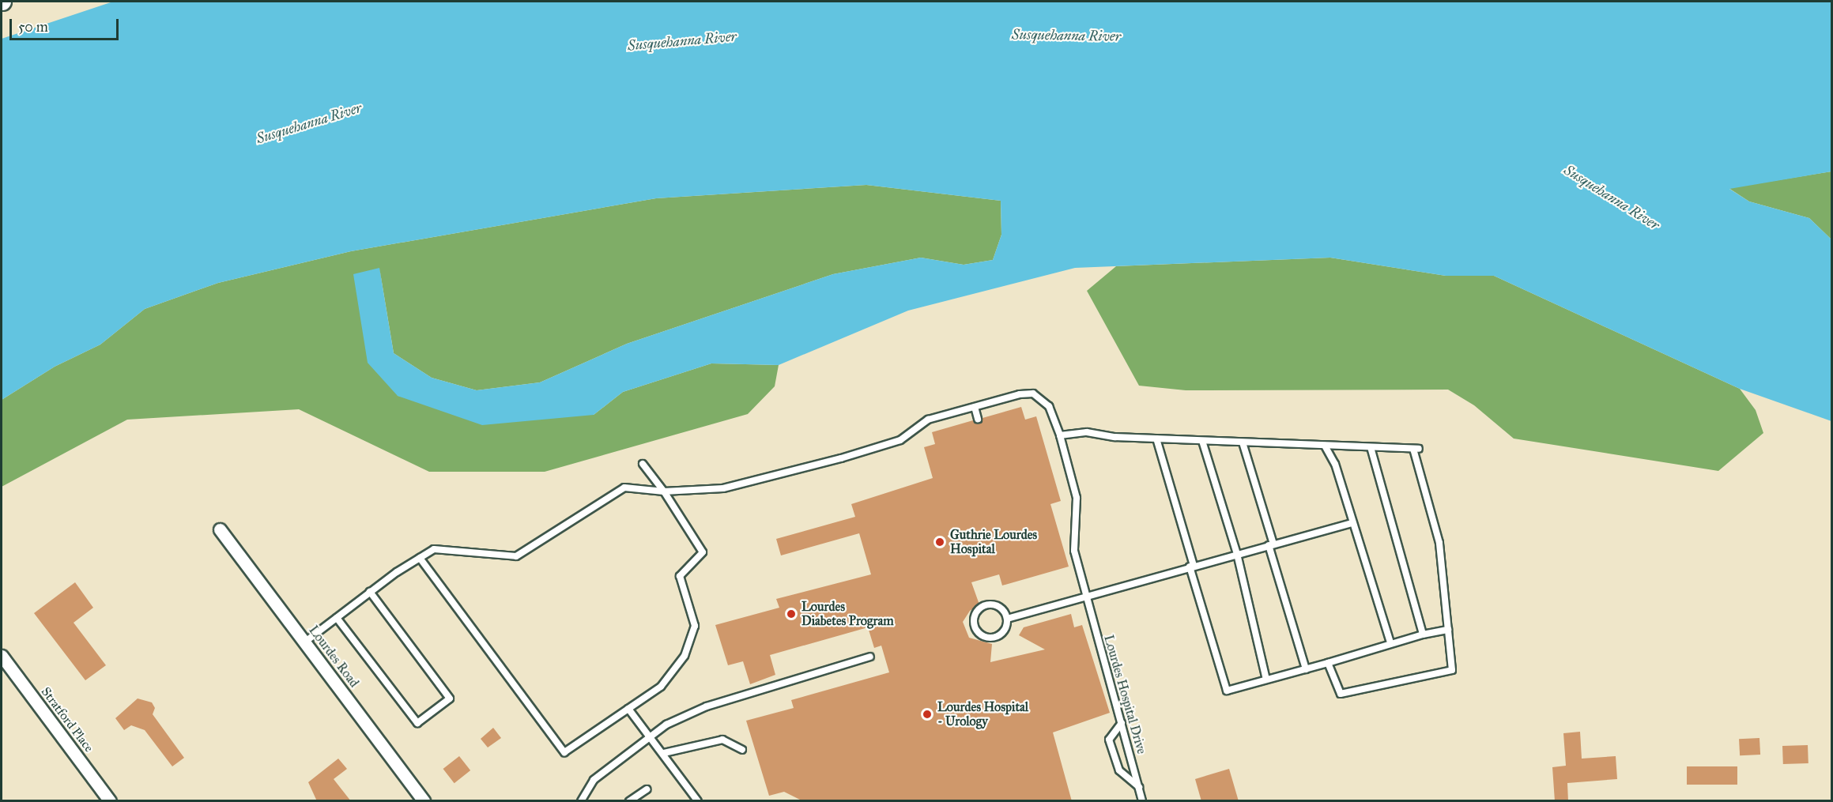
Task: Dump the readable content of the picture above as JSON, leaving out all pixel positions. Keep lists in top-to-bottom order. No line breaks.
{"streets":{"street":["Lourdes Road","Stratford Place"],"lane":["Lourdes Hospital Drive"]},"water":["Susquehanna River"],"places":["Guthrie Lourdes Hospital","Lourdes Diabetes Program","Lourdes Hospital - Urology"],"scale_bar":"50 m"}
